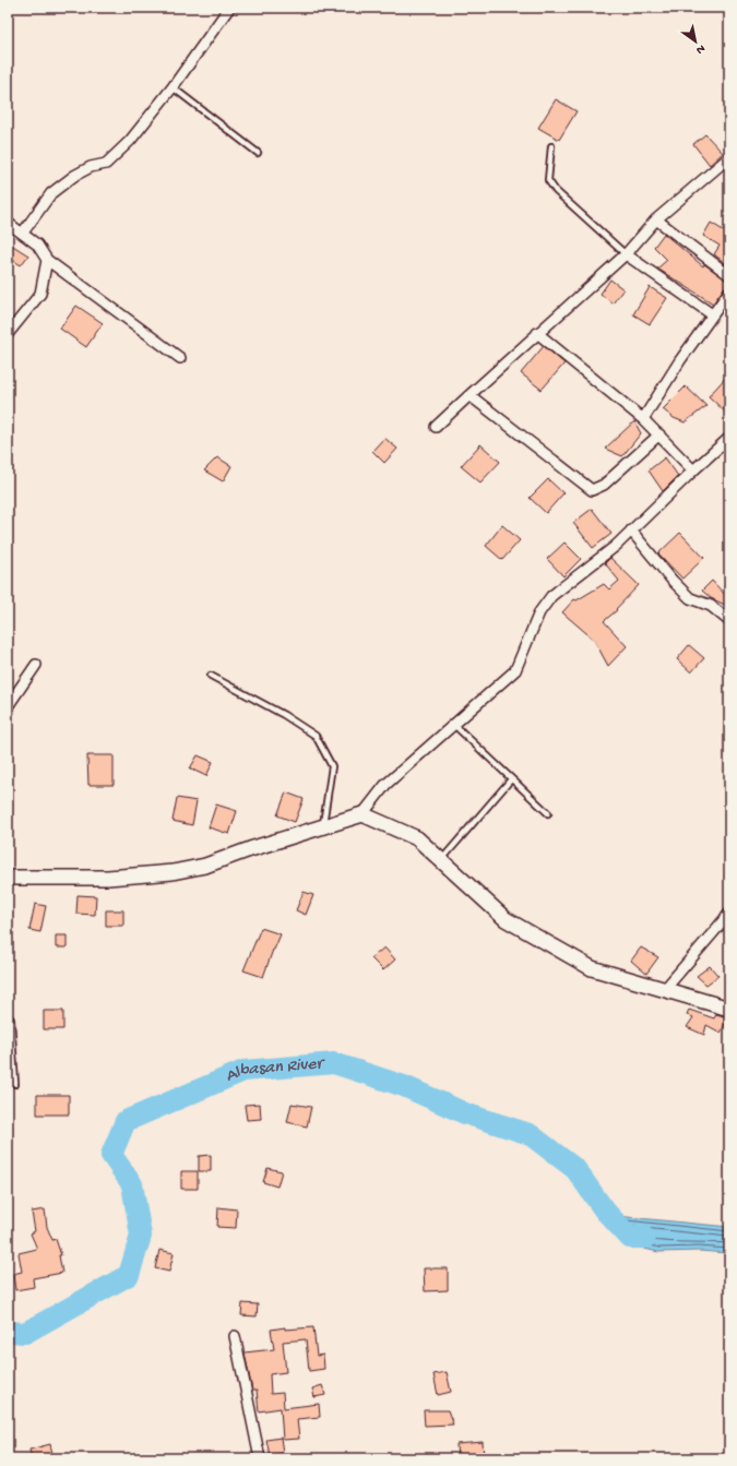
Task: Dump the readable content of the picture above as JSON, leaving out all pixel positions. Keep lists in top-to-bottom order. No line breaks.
{"water":["Albasan River"],"north":"bottom right"}
